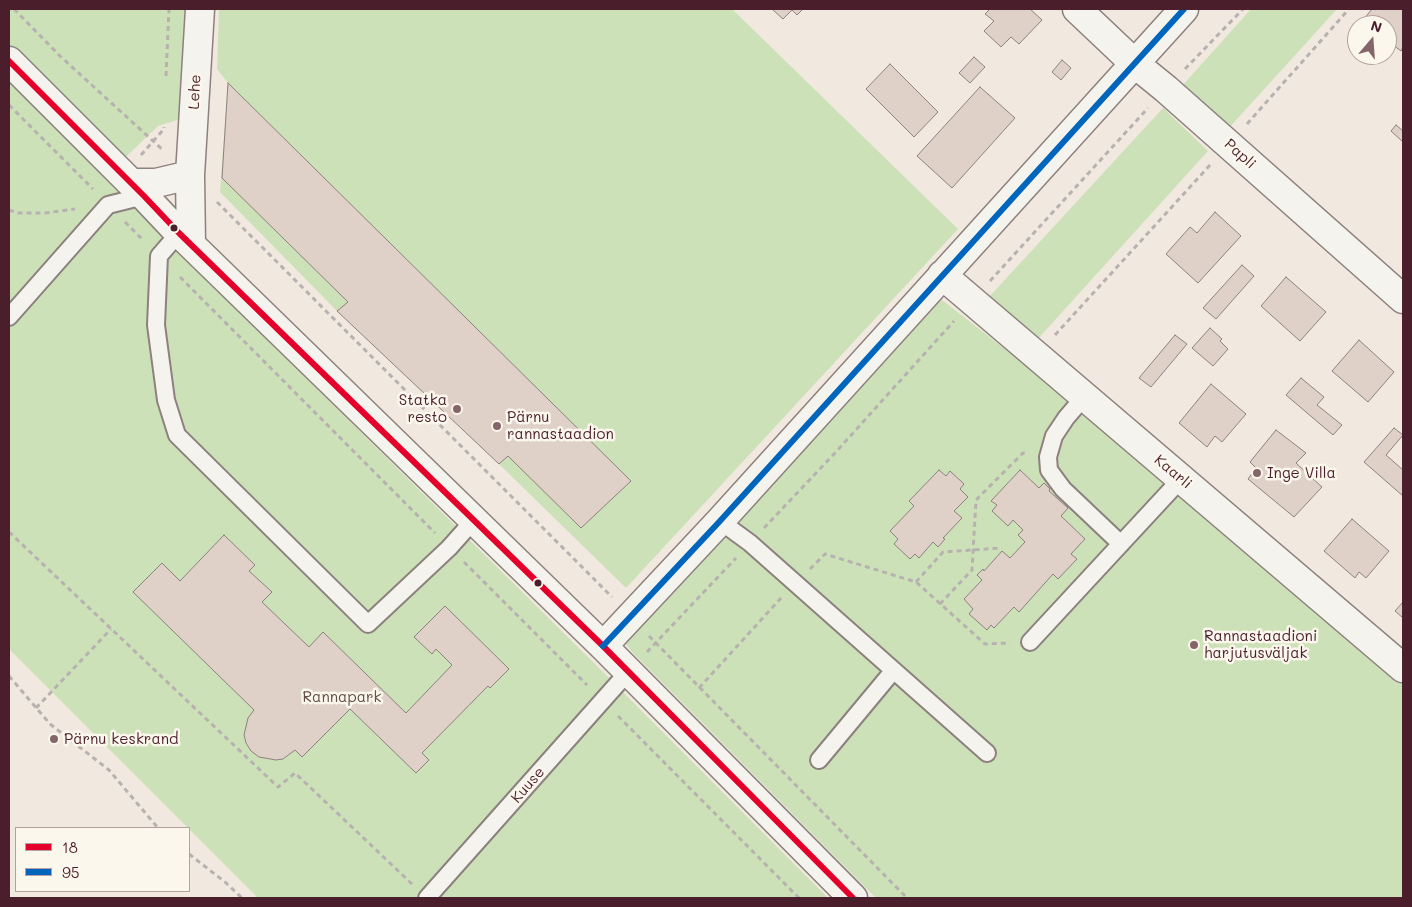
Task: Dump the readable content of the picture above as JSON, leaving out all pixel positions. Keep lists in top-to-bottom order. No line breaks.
{"streets":{"street":["Lehe","Papli","Kaarli"],"lane":["Kuuse"]},"parks":["Rannapark"],"places":["Statka resto","Pärnu rannastaadion","Inge Villa","Rannastaadioni harjutusväljak","Pärnu keskrand"],"lines":["transit line 95","transit line 18"],"legend":["18","95"],"north":"top"}
